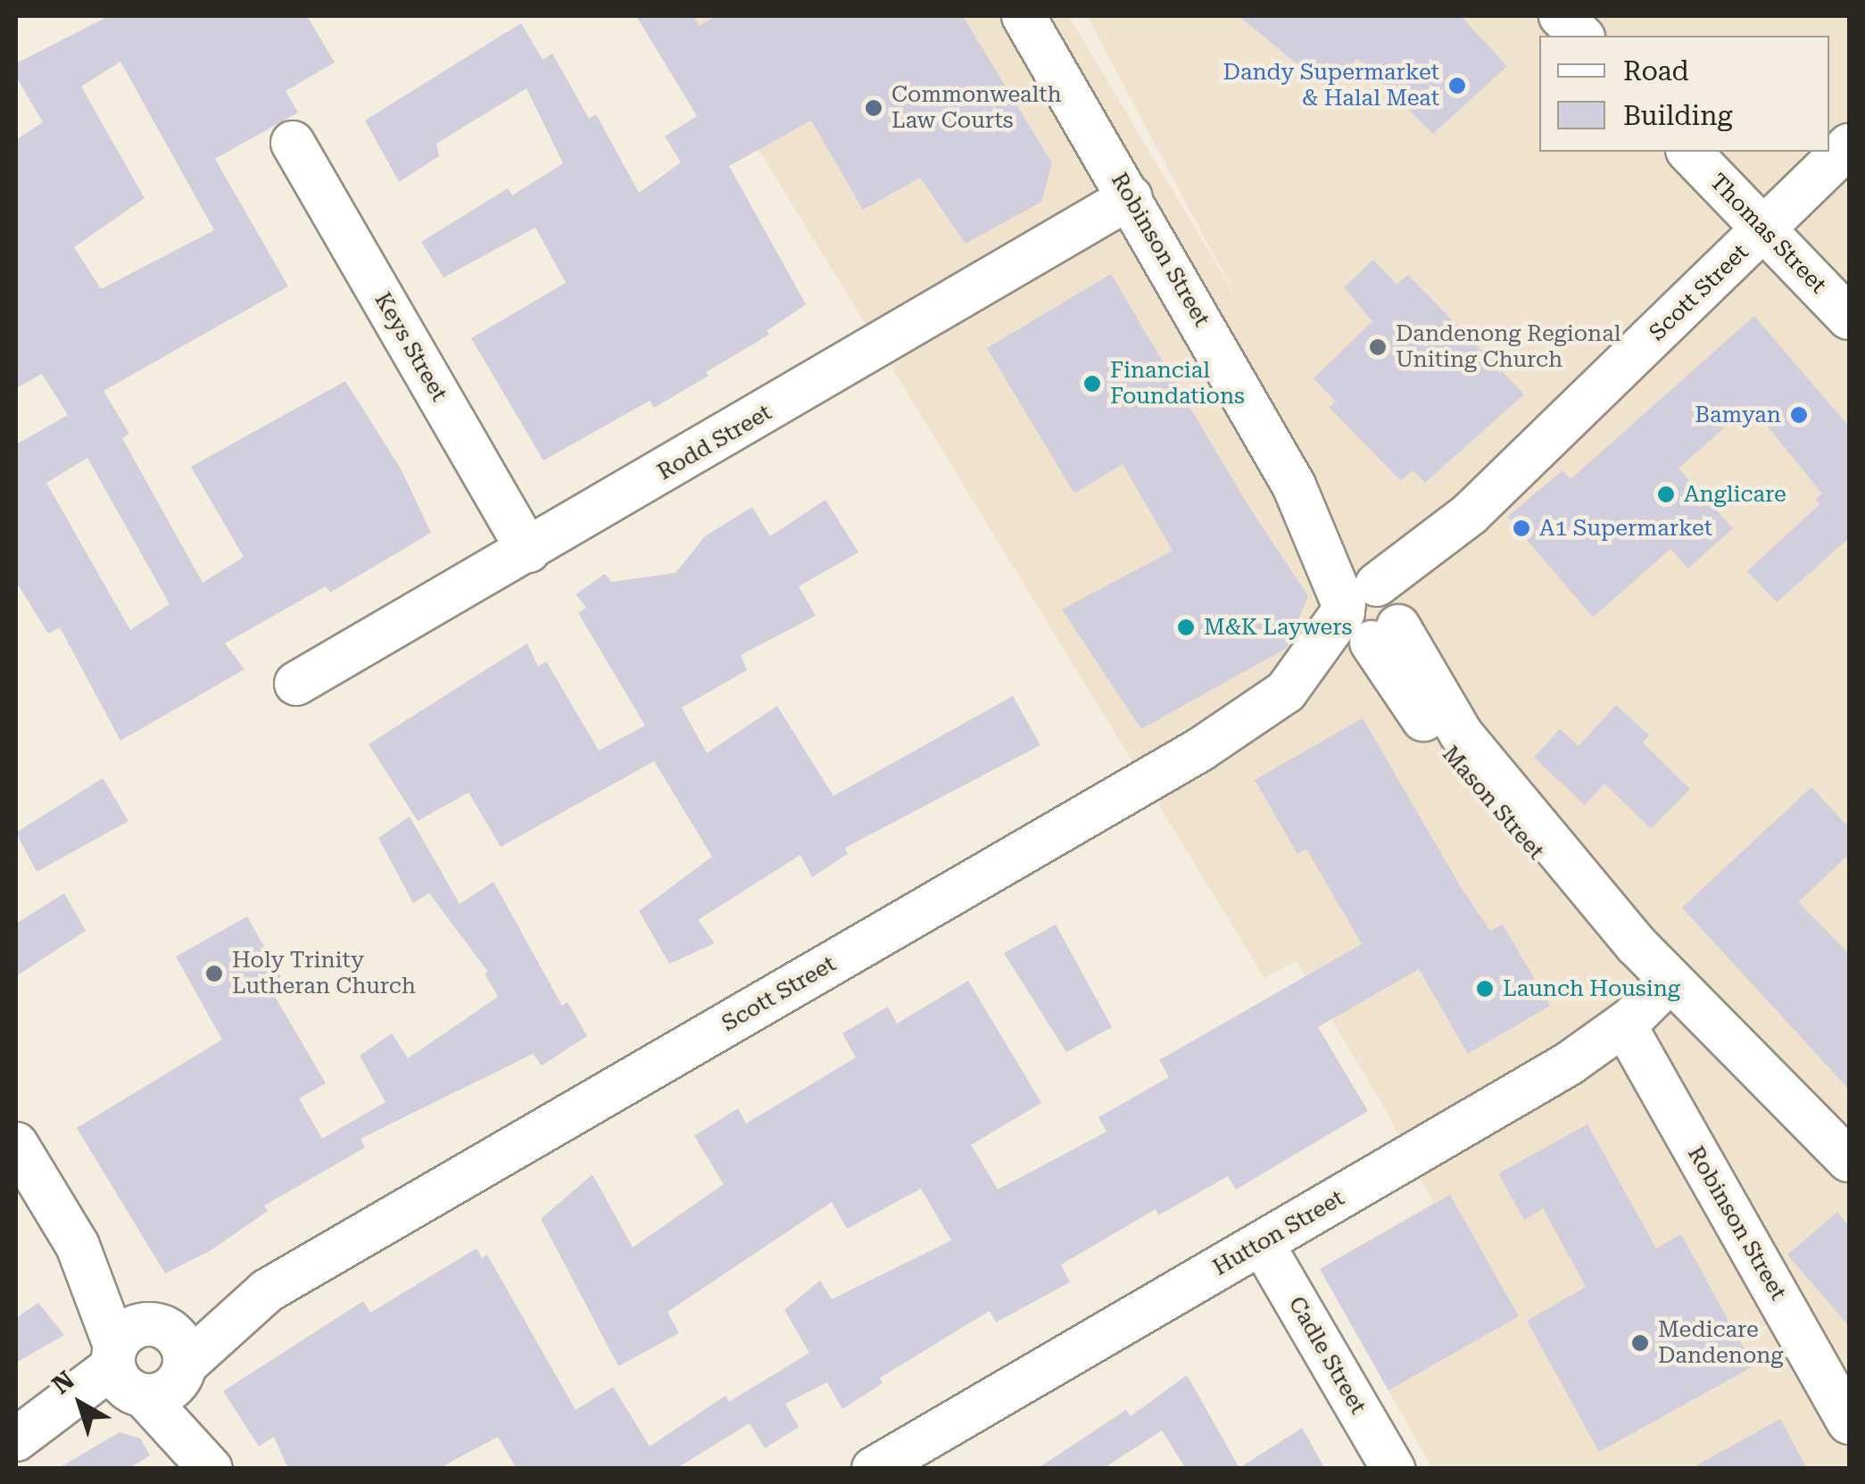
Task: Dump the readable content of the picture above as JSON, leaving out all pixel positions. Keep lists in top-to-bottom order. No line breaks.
{"streets":{"street":["Thomas Street","Robinson Street","Scott Street","Keys Street","Rodd Street","Mason Street","Hutton Street","Cadle Street"]},"crossings":[["Thomas Street","Scott Street"],["Robinson Street","Scott Street"],["Robinson Street","Rodd Street"],["Robinson Street","Mason Street"],["Robinson Street","Hutton Street"],["Scott Street","Mason Street"],["Keys Street","Rodd Street"],["Mason Street","Hutton Street"],["Hutton Street","Cadle Street"]],"places":["Dandy Supermarket & Halal Meat","Commonwealth Law Courts","Dandenong Regional Uniting Church","Financial Foundations","Bamyan","Anglicare","A1 Supermarket","M&K Laywers","Holy Trinity Lutheran Church","Launch Housing","Medicare Dandenong"],"legend":["Road","Building"],"north":"top left"}
